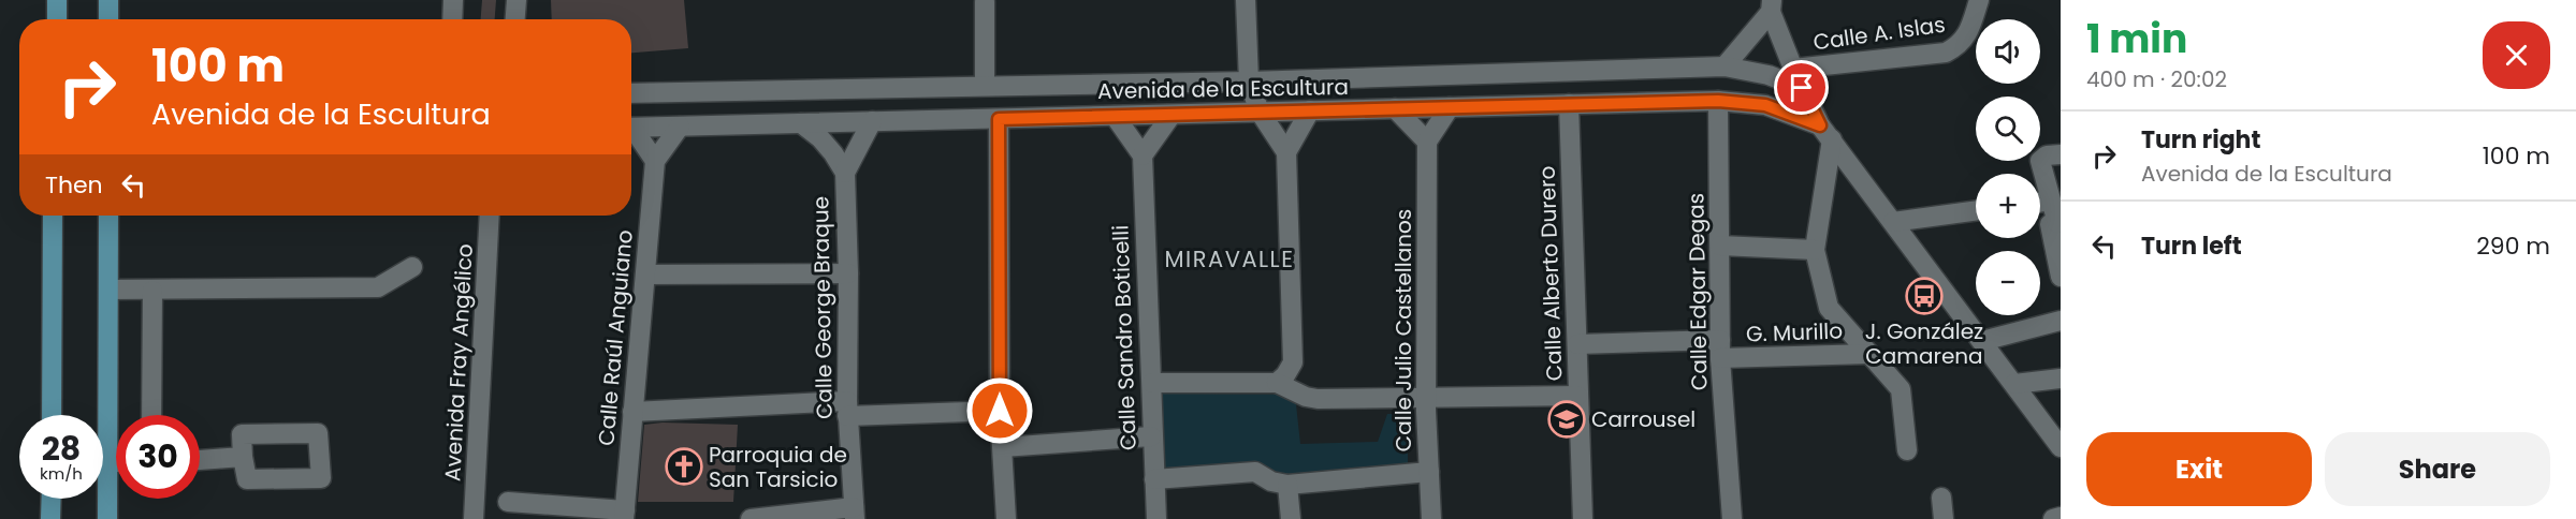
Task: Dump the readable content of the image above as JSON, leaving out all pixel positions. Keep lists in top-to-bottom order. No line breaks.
{"streets":{"street":["Calle A. Islas","Avenida de la Escultura","Calle Alberto Durero","Calle Edgar Degas","Calle George Braque","Calle Julio Castellanos","G. Murillo","Calle Raúl Anguiano","Calle Sandro Boticelli","Avenida Fray Angélico"]},"crossings":[["Avenida de la Escultura","Calle Alberto Durero"],["Avenida de la Escultura","Calle Edgar Degas"],["Avenida de la Escultura","Calle George Braque"],["Calle Alberto Durero","G. Murillo"],["Calle Edgar Degas","G. Murillo"]],"districts":["MIRAVALLE"],"places":{"bus stop":["J. González Camarena"],"school or university":["Carrousel"],"church":["Parroquia de San Tarsicio"]},"page":{"heading":["1 min","400 m · 20:02"],"map_buttons":["+","−"],"turn":["100 m","Avenida de la Escultura"],"list":[{"name":"Turn right","note":"Avenida de la Escultura","value":"100 m"},{"name":"Turn left","value":"290 m"}],"then":"Then","speed":"28 km/h","limit":"30","buttons":["Exit","Share"]}}
